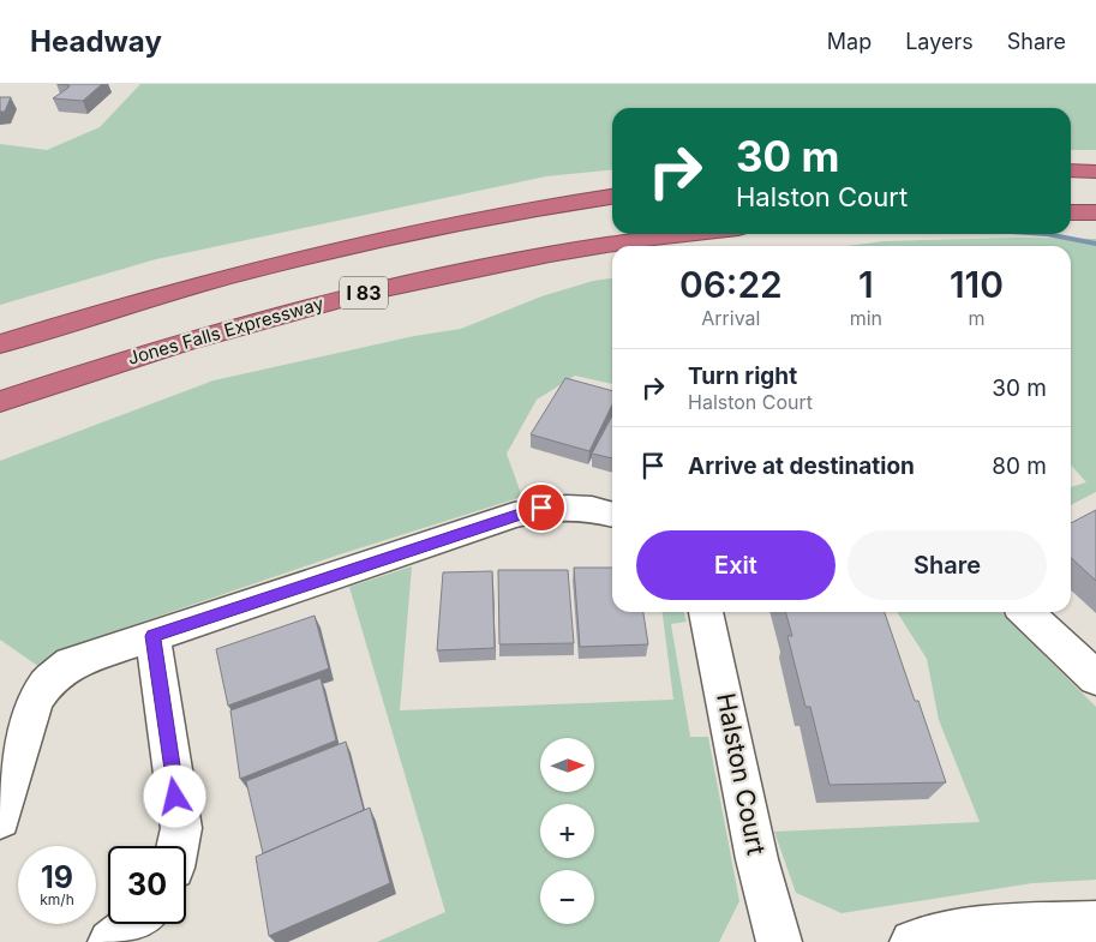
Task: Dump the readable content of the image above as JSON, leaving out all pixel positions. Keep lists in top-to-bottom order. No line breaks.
{"streets":{"highway":["I 83","Jones Falls Expressway"],"street":["Halston Court"]},"north":"right","page":{"header":"Headway","nav":["Map","Layers","Share"],"turn":["30 m","Halston Court"],"eta":["06:22","Arrival","1","min","110","m"],"list":[{"name":"Turn right","note":"Halston Court","value":"30 m"},{"name":"Arrive at destination","value":"80 m"}],"buttons":["Exit","Share"],"map_buttons":["+","−"],"speed":"19 km/h","limit":"30"}}
